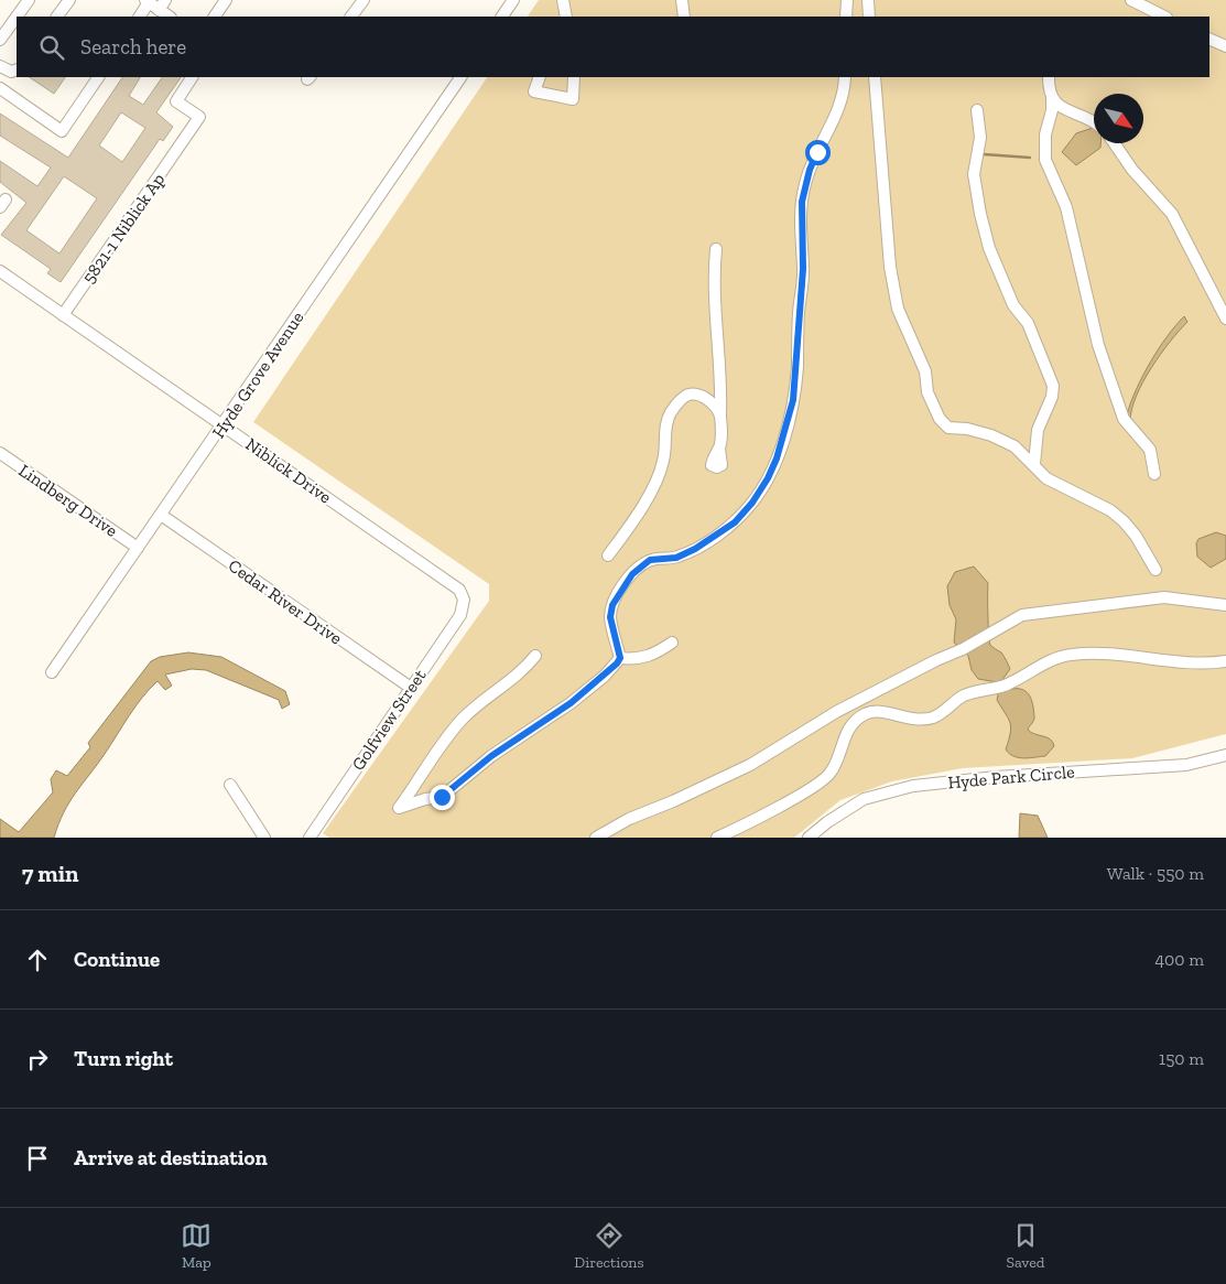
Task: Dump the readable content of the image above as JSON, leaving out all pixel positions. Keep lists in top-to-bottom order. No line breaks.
{"streets":{"street":["5821-1 Niblick Ap","Hyde Grove Avenue","Niblick Drive","Lindberg Drive","Cedar River Drive","Golfview Street","Hyde Park Circle"]},"crossings":[["5821-1 Niblick Ap","Niblick Drive"],["Hyde Grove Avenue","Niblick Drive"],["Hyde Grove Avenue","Lindberg Drive"],["Hyde Grove Avenue","Cedar River Drive"],["Niblick Drive","Golfview Street"],["Cedar River Drive","Golfview Street"]],"north":"bottom right","page":{"search":"Search here","heading":["7 min","Walk · 550 m"],"list":[["Continue","400 m"],["Turn right","150 m"],"Arrive at destination"],"nav":["Map","Directions","Saved"]}}
